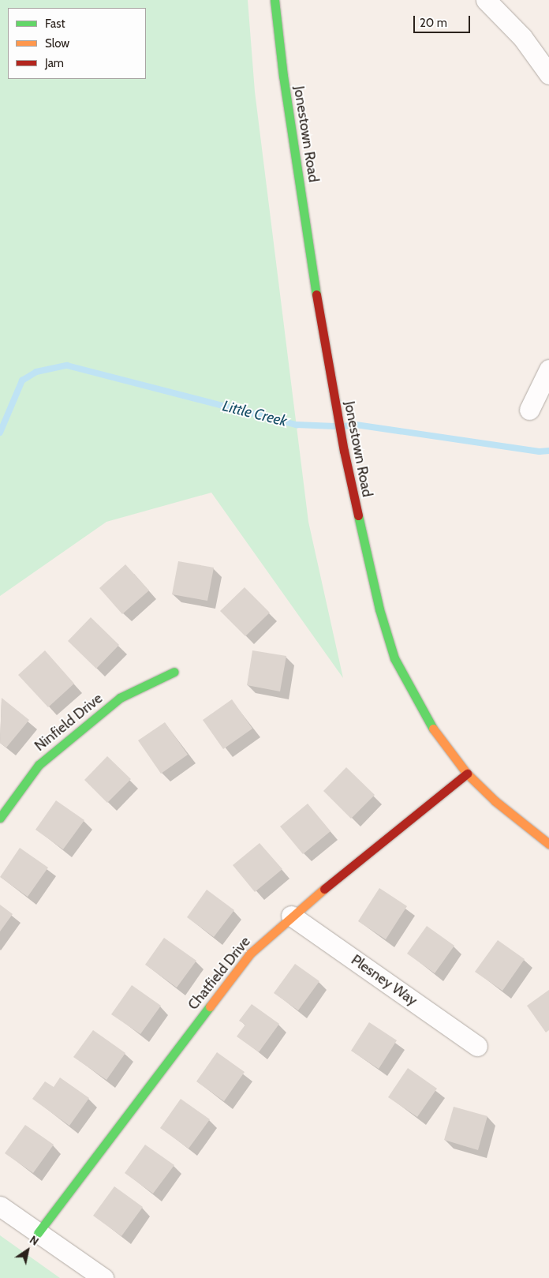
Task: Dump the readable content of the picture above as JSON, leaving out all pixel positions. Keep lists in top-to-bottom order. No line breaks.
{"streets":{"main road":["Jonestown Road","Ninfield Drive","Chatfield Drive"],"street":["Plesney Way"]},"crossings":[["Jonestown Road","Chatfield Drive"],["Chatfield Drive","Plesney Way"]],"water":["Little Creek"],"legend":["Fast","Slow","Jam"],"scale_bar":"20 m","north":"top right"}
